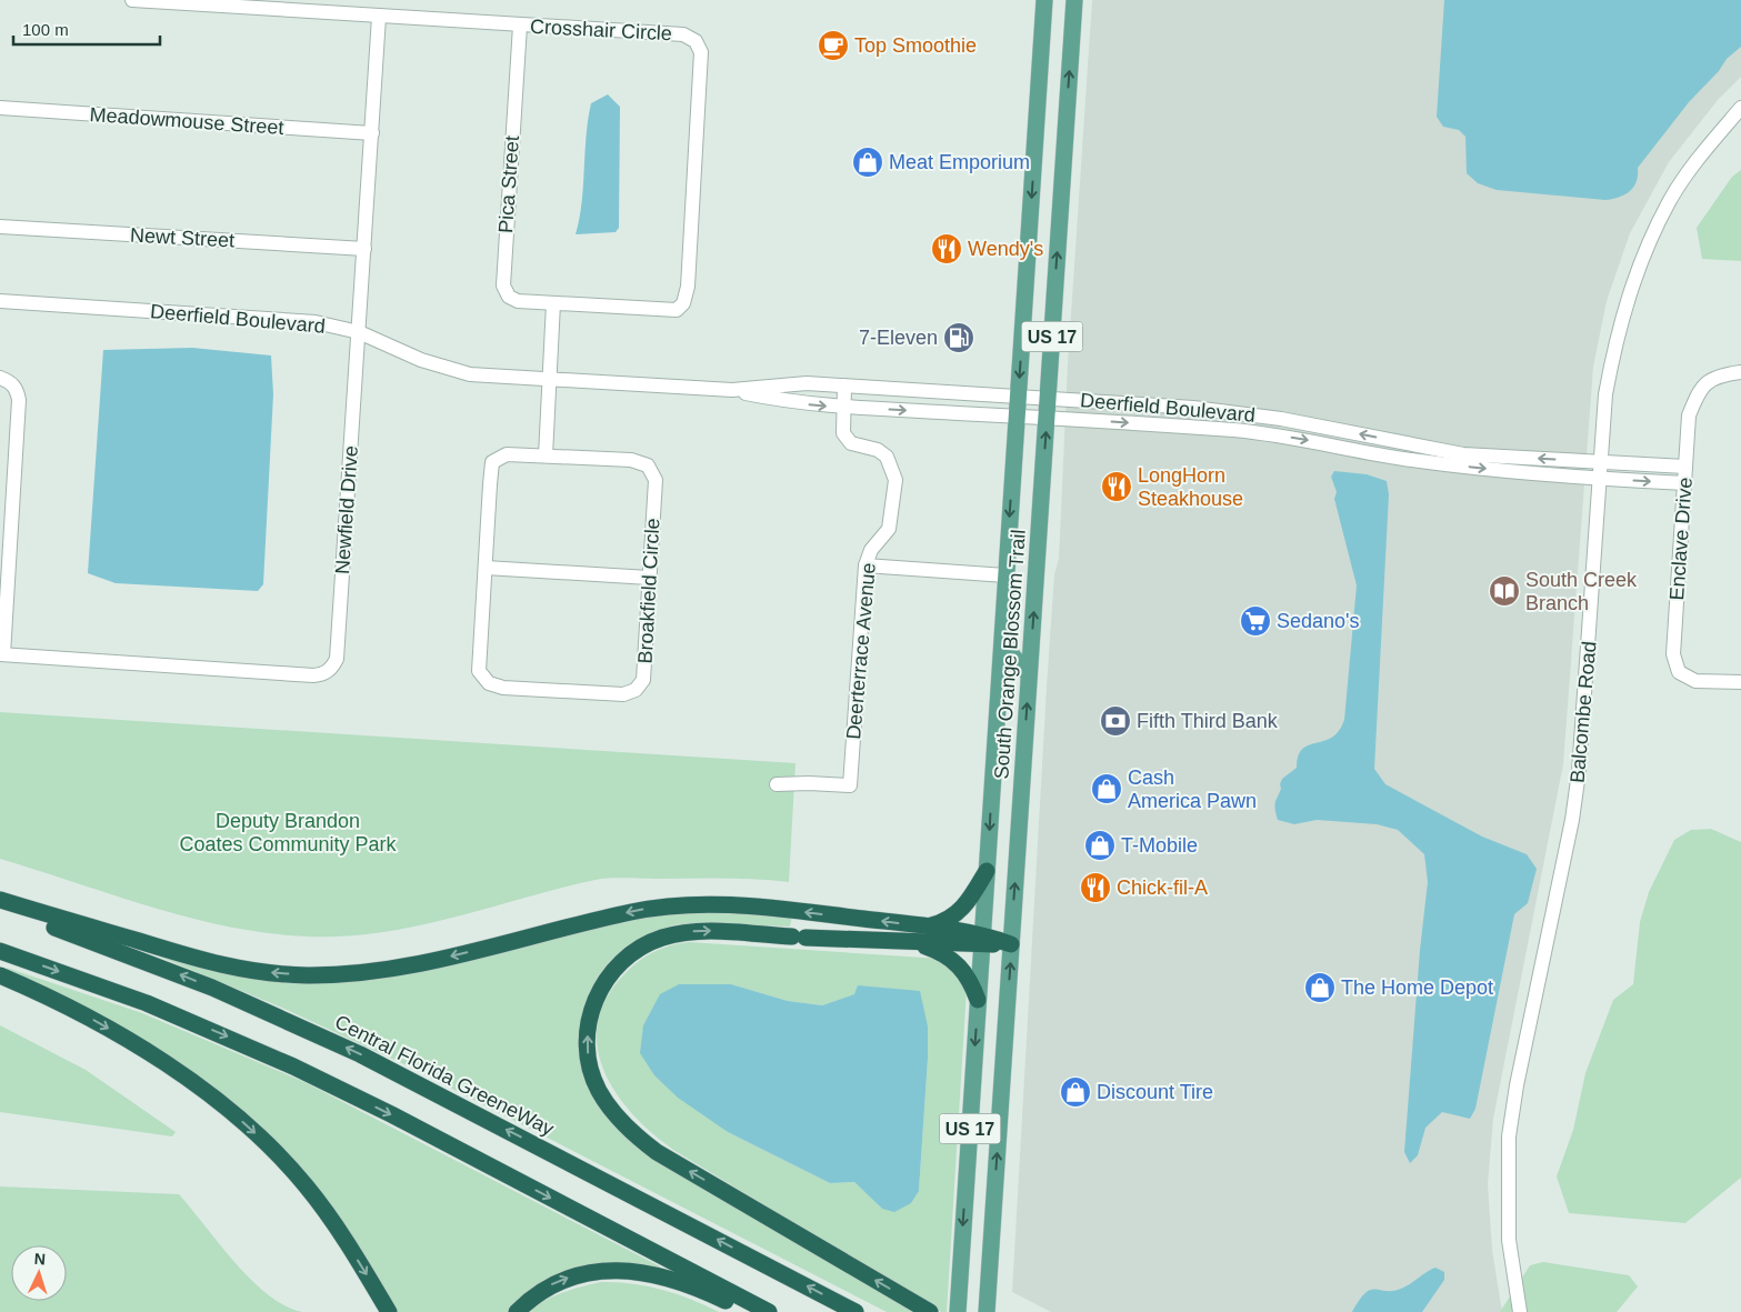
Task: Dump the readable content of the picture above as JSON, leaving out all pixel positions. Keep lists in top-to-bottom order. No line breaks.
{"streets":{"highway":["Central Florida GreeneWay"],"main road":["US 17","South Orange Blossom Trail"],"street":["Crosshair Circle","Meadowmouse Street","Pica Street","Newt Street","Deerfield Boulevard","Newfield Drive","Enclave Drive","Broakfield Circle","Deerterrace Avenue","Balcombe Road"]},"crossings":[["Crosshair Circle","Pica Street"],["Crosshair Circle","Newfield Drive"],["Meadowmouse Street","Newfield Drive"],["Newt Street","Newfield Drive"],["Deerfield Boulevard","Newfield Drive"],["Deerfield Boulevard","Enclave Drive"],["Deerfield Boulevard","Deerterrace Avenue"],["Deerfield Boulevard","South Orange Blossom Trail"],["Deerfield Boulevard","Balcombe Road"]],"parks":["Deputy Brandon Coates Community Park"],"places":{"cafe":["Top Smoothie"],"shop":["Meat Emporium","Cash America Pawn","T-Mobile","The Home Depot","Discount Tire"],"restaurant":["Wendy's","LongHorn Steakhouse","Chick-fil-A"],"fuel station":["7-Eleven"],"library":["South Creek Branch"],"supermarket":["Sedano's"],"bank":["Fifth Third Bank"]},"scale_bar":"100 m","north":"top"}
